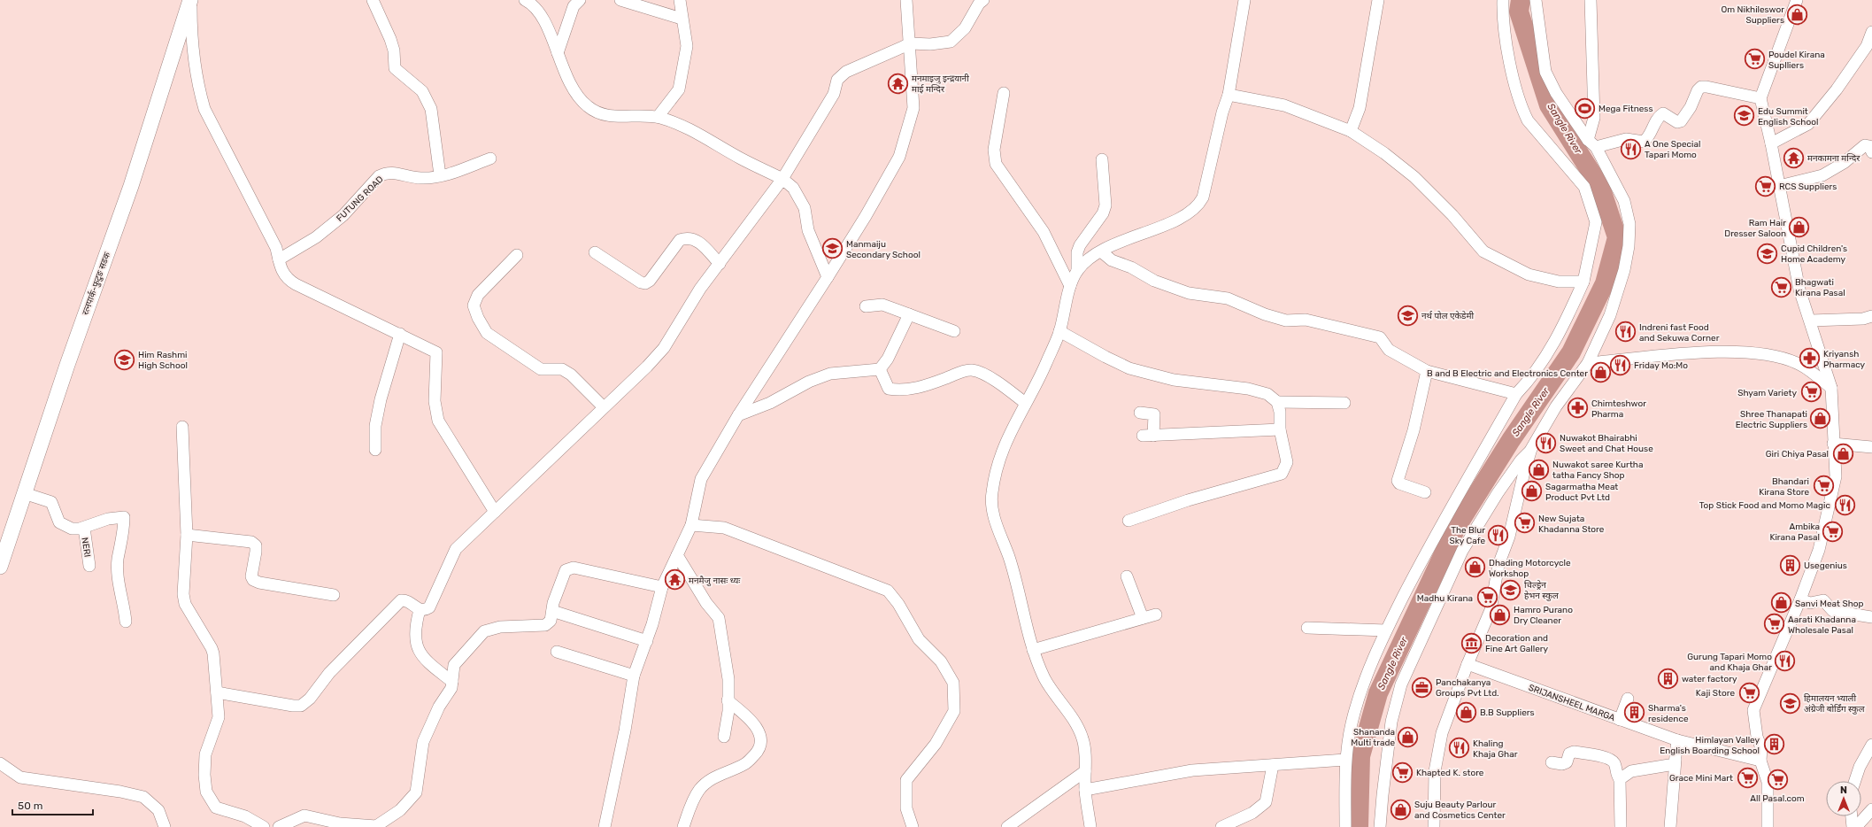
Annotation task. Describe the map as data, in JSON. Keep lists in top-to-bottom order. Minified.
{"streets":{"street":["FUTUNG ROAD","रत्नपार्क-फुटुङ सडक","NERI","SRIJANSHEEL MARGA"]},"water":["Sangle River"],"places":{"shop":["Om Nikhileswor Suppliers","Ram Hair Dresser Saloon","B and B Electric and Electronics Center","Shree Thanapati Electric Suppliers","Giri Chiya Pasal","Nuwakot saree Kurtha tatha Fancy Shop","Sagarmatha Meat Product Pvt Ltd","Dhading Motorcycle Workshop","Sanvi Meat Shop","Hamro Purano Dry Cleaner","B.B Suppliers","Shananda Multi trade","Suju Beauty Parlour and Cosmetics Center"],"supermarket":["Poudel Kirana Suplliers","RCS Suppliers","Bhagwati Kirana Pasal","Shyam Variety","Bhandari Kirana Store","New Sujata Khadanna Store","Ambika Kirana Pasal","Madhu Kirana","Aarati Khadanna Wholesale Pasal","Kaji Store","Khapted K. store","Grace Mini Mart","All Pasal.com"],"temple":["मनमाइजु इन्द्रयानी माई मन्दिर","मनकामना मन्दिर","मनमैजु नासः ध्यः"],"sports":["Mega Fitness"],"school or university":["Edu Summit English School","Manmaiju Secondary School","Cupid Children's Home Academy","नर्थ पोल एकेडेमी","Him Rashmi High School","चिल्ड्रेन हेभन स्कुल","हिमालयन भ्याली अंग्रेजी बोर्डिंग स्कुल"],"restaurant":["A One Special Tapari Momo","Indreni fast Food and Sekuwa Corner","Friday Mo:Mo","Nuwakot Bhairabhi Sweet and Chat House","Top Stick Food and Momo Magic","The Blur Sky Cafe","Gurung Tapari Momo and Khaja Ghar","Khaling Khaja Ghar"],"pharmacy":["Kriyansh Pharmacy","Chimteshwor Pharma"],"building":["Usegenius","water factory","Sharma's residence","Himlayan Valley English Boarding School"],"museum":["Decoration and Fine Art Gallery"],"office":["Panchakanya Groups Pvt Ltd."]},"scale_bar":"50 m","north":"top"}
